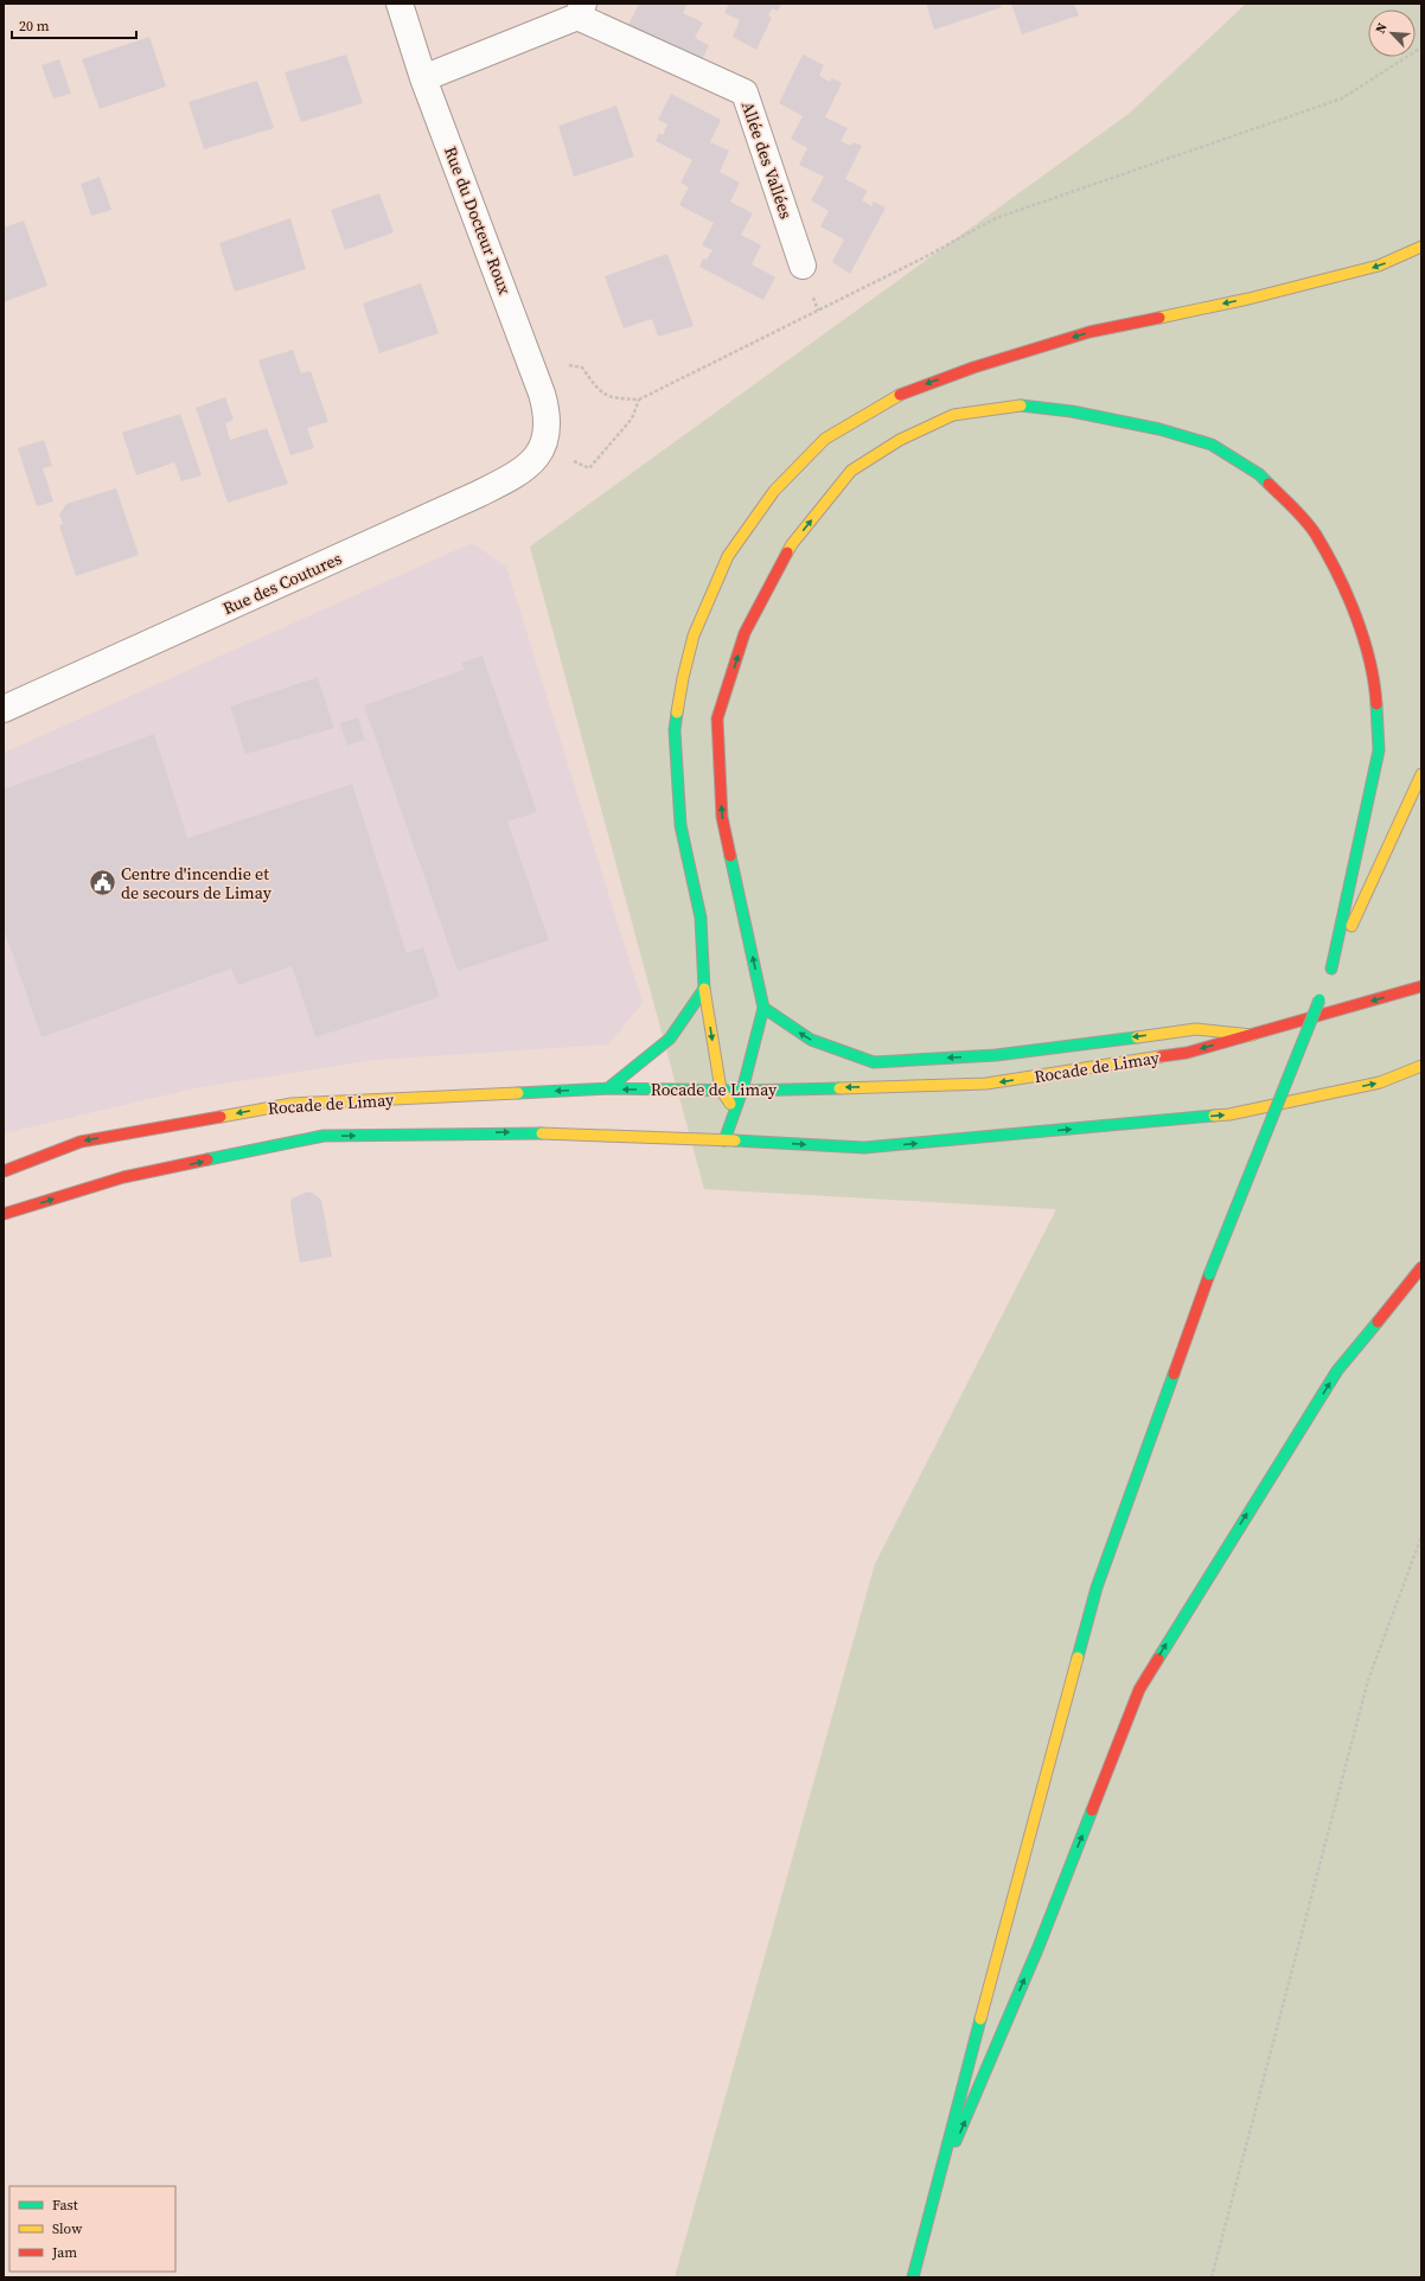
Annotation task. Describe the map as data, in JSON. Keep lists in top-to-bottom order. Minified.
{"streets":{"main road":["Rocade de Limay"],"street":["Allée des Vallées","Rue du Docteur Roux","Rue des Coutures"]},"crossings":[["Allée des Vallées","Rue du Docteur Roux"],["Rue du Docteur Roux","Rue des Coutures"]],"places":{"public building":["Centre d'incendie et de secours de Limay"]},"legend":["Fast","Slow","Jam"],"scale_bar":"20 m","north":"top left"}
